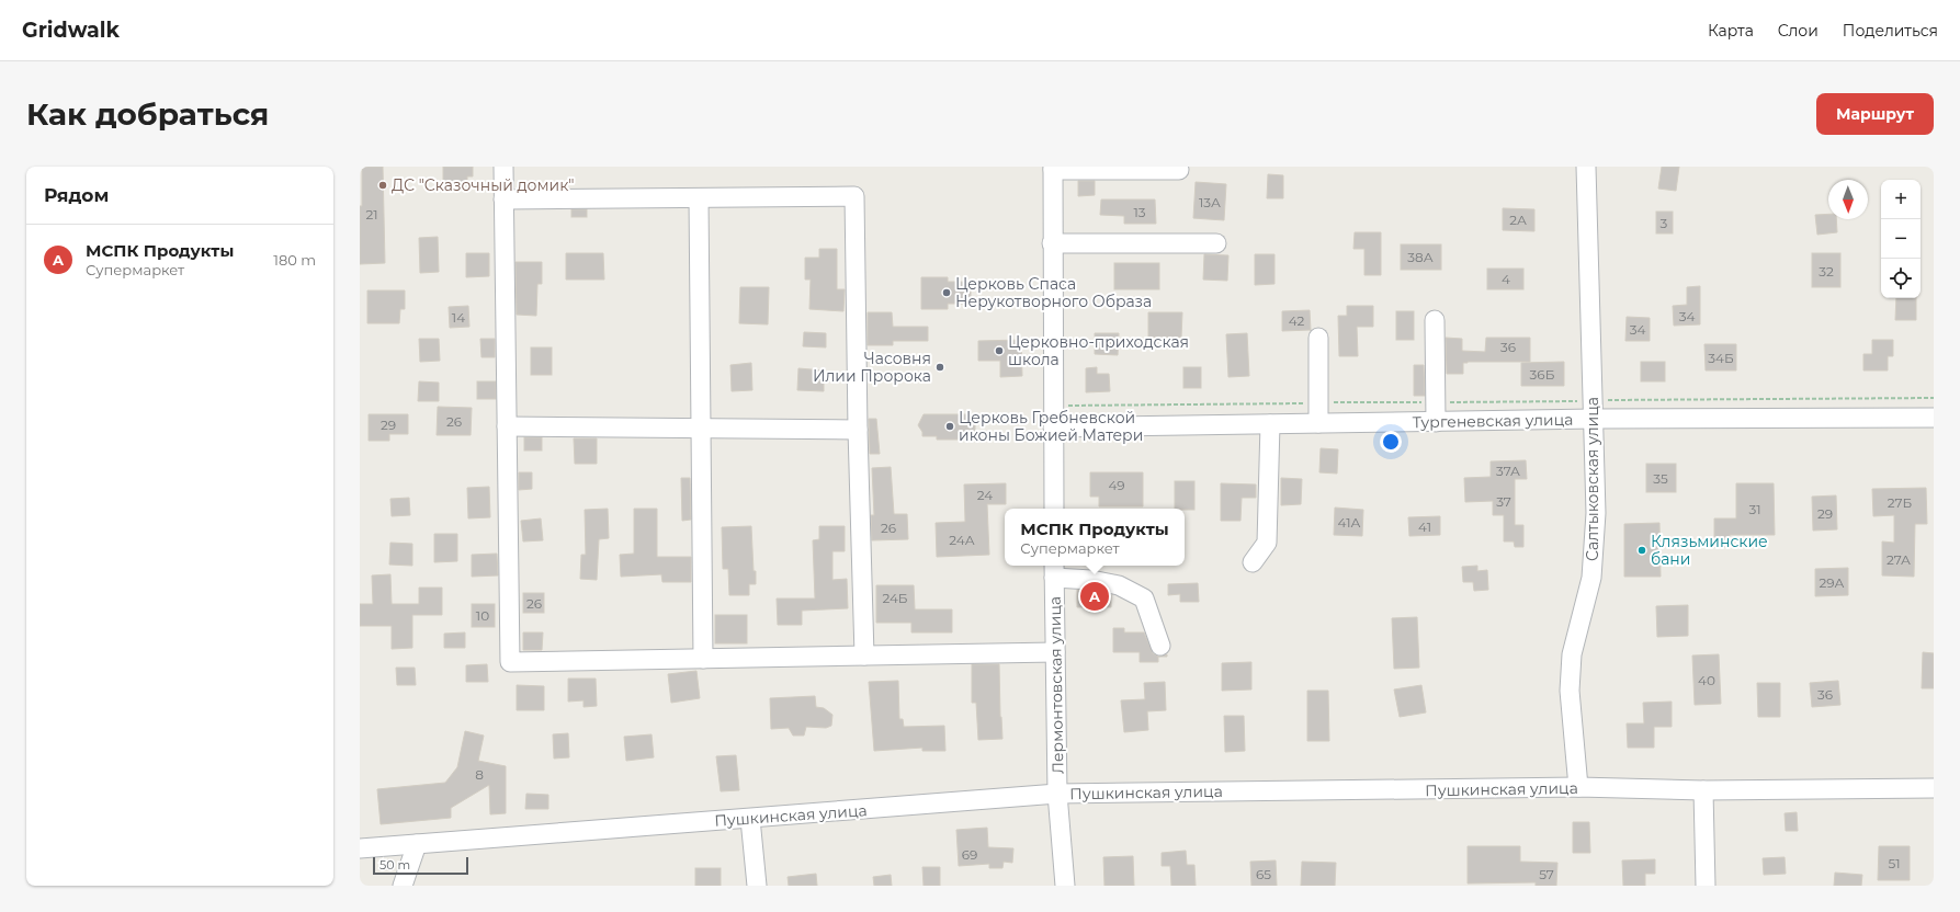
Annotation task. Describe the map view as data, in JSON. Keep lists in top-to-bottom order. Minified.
{"streets":{"street":["Тургеневская улица","Салтыковская улица","Лермонтовская улица","Пушкинская улица"]},"crossings":[["Тургеневская улица","Салтыковская улица"],["Салтыковская улица","Пушкинская улица"],["Лермонтовская улица","Пушкинская улица"]],"places":["ДС \"Сказочный домик\"","Церковь Спаса Нерукотворного Образа","Церковно-приходская школа","Часовня Илии Пророка","Церковь Гребневской иконы Божией Матери","Клязьминские бани"],"house_numbers":["13А","13","21","2А","3","38А","32","4","34","14","42","34","36","34Б","36Б","26","29","37А","35","49","24","37","27Б","31","29","41А","41","26","24А","27А","29А","24Б","26","10","40","36","8","69","51","65","57"],"scale_bar":"50 m","north":"bottom","page":{"header":"Gridwalk","nav":["Карта","Слои","Поделиться"],"buttons":"Маршрут","title":"Как добраться","heading":"Рядом","map_buttons":["+","−"],"list":[{"mark":"A","name":"МСПК Продукты","note":"Супермаркет","value":"180 m"}],"popup":["МСПК Продукты","Супермаркет"],"pins":"A","scale":"50 m"}}
